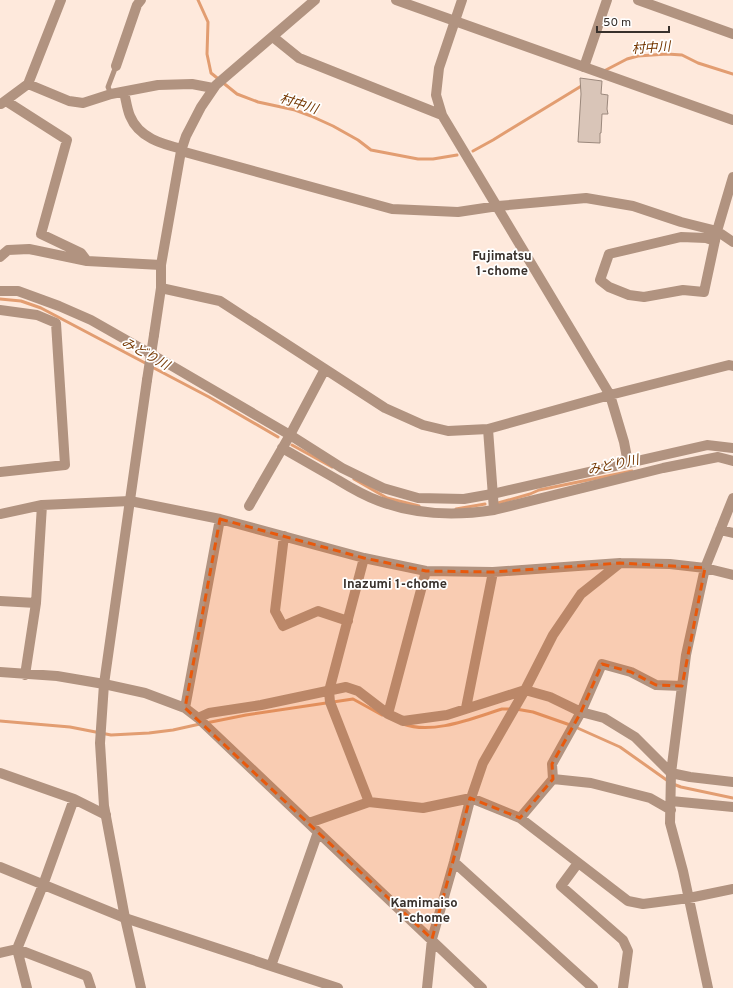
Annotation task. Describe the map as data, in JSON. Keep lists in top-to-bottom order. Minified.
{"districts":["Fujimatsu 1-chome","Inazumi 1-chome","Kamimaiso 1-chome"],"water":["村中川","みどり川"],"scale_bar":"50 m"}
